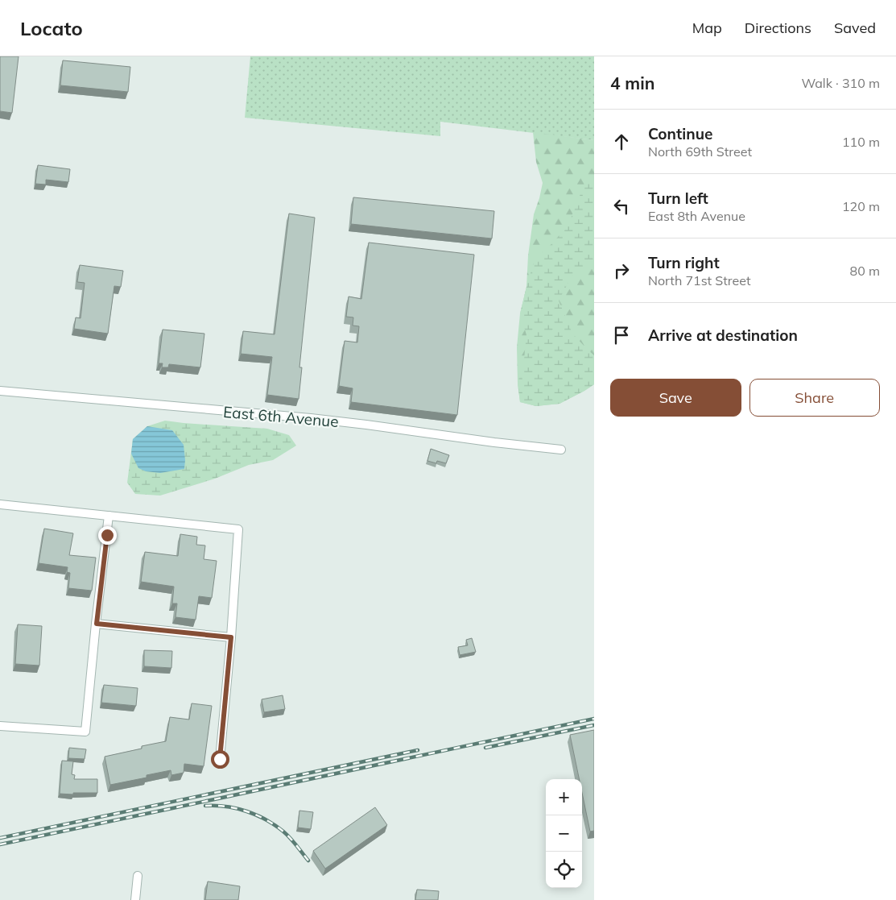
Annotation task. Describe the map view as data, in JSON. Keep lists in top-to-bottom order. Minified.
{"streets":{"street":["East 6th Avenue"]},"page":{"header":"Locato","nav":["Map","Directions","Saved"],"heading":["4 min","Walk · 310 m"],"list":[["Continue","North 69th Street","110 m"],["Turn left","East 8th Avenue","120 m"],["Turn right","North 71st Street","80 m"],"Arrive at destination"],"buttons":["Save","Share"],"map_buttons":["+","−"]}}
